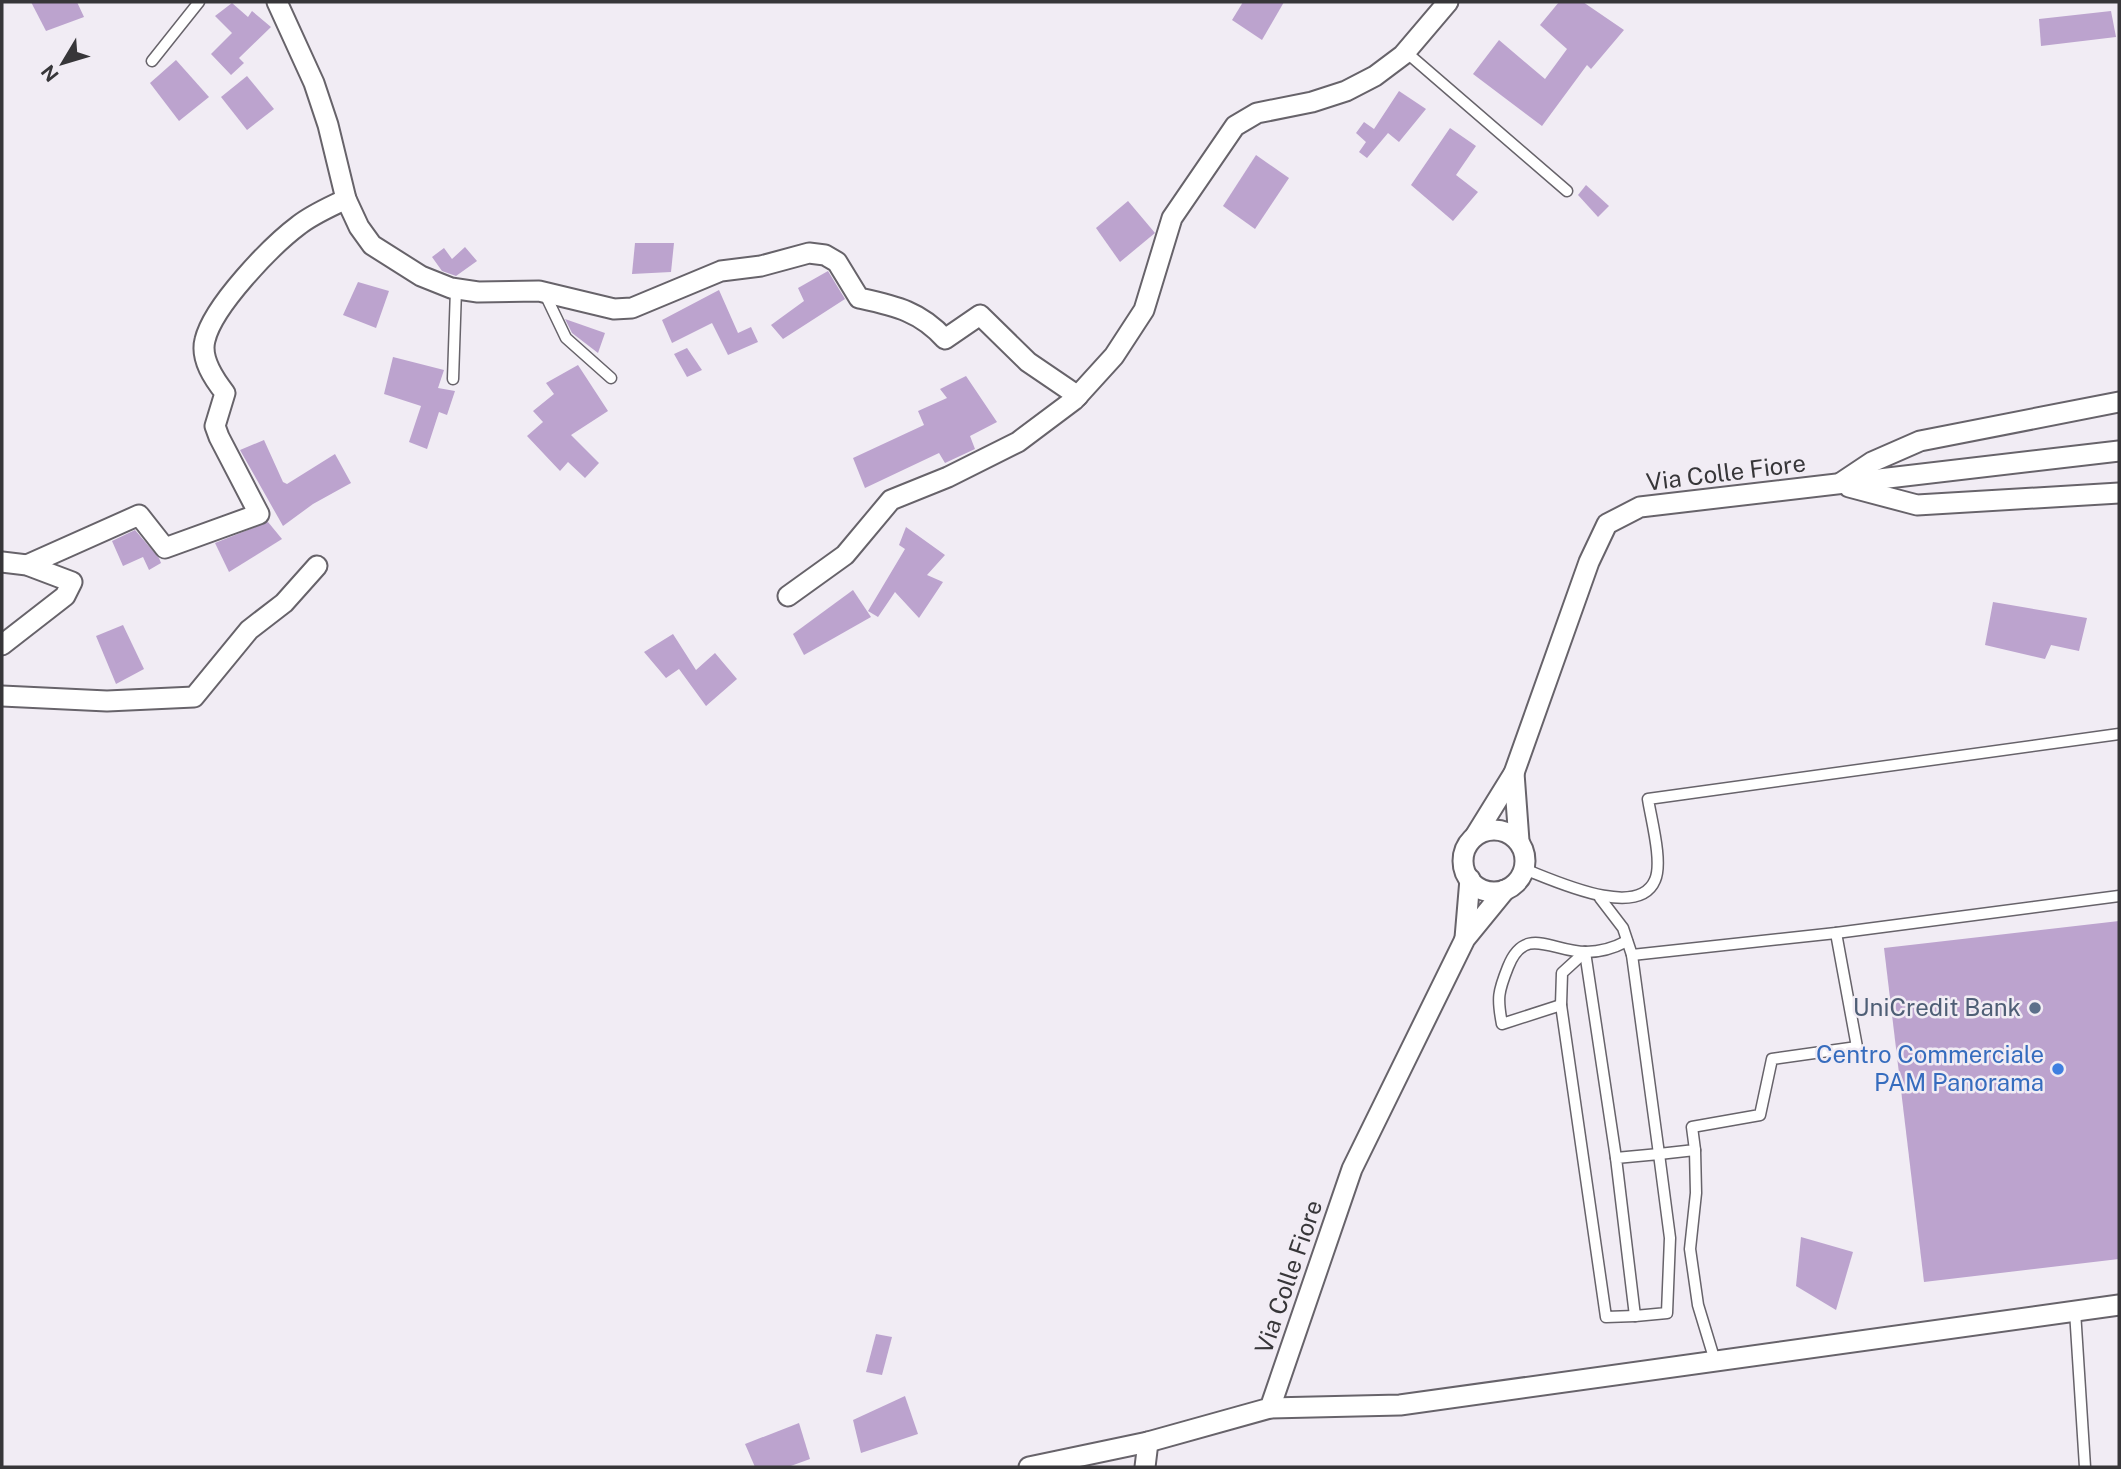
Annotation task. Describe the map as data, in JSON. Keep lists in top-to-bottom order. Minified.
{"streets":{"street":["Via Colle Fiore"]},"places":["UniCredit Bank","Centro Commerciale PAM Panorama"],"north":"bottom left"}
